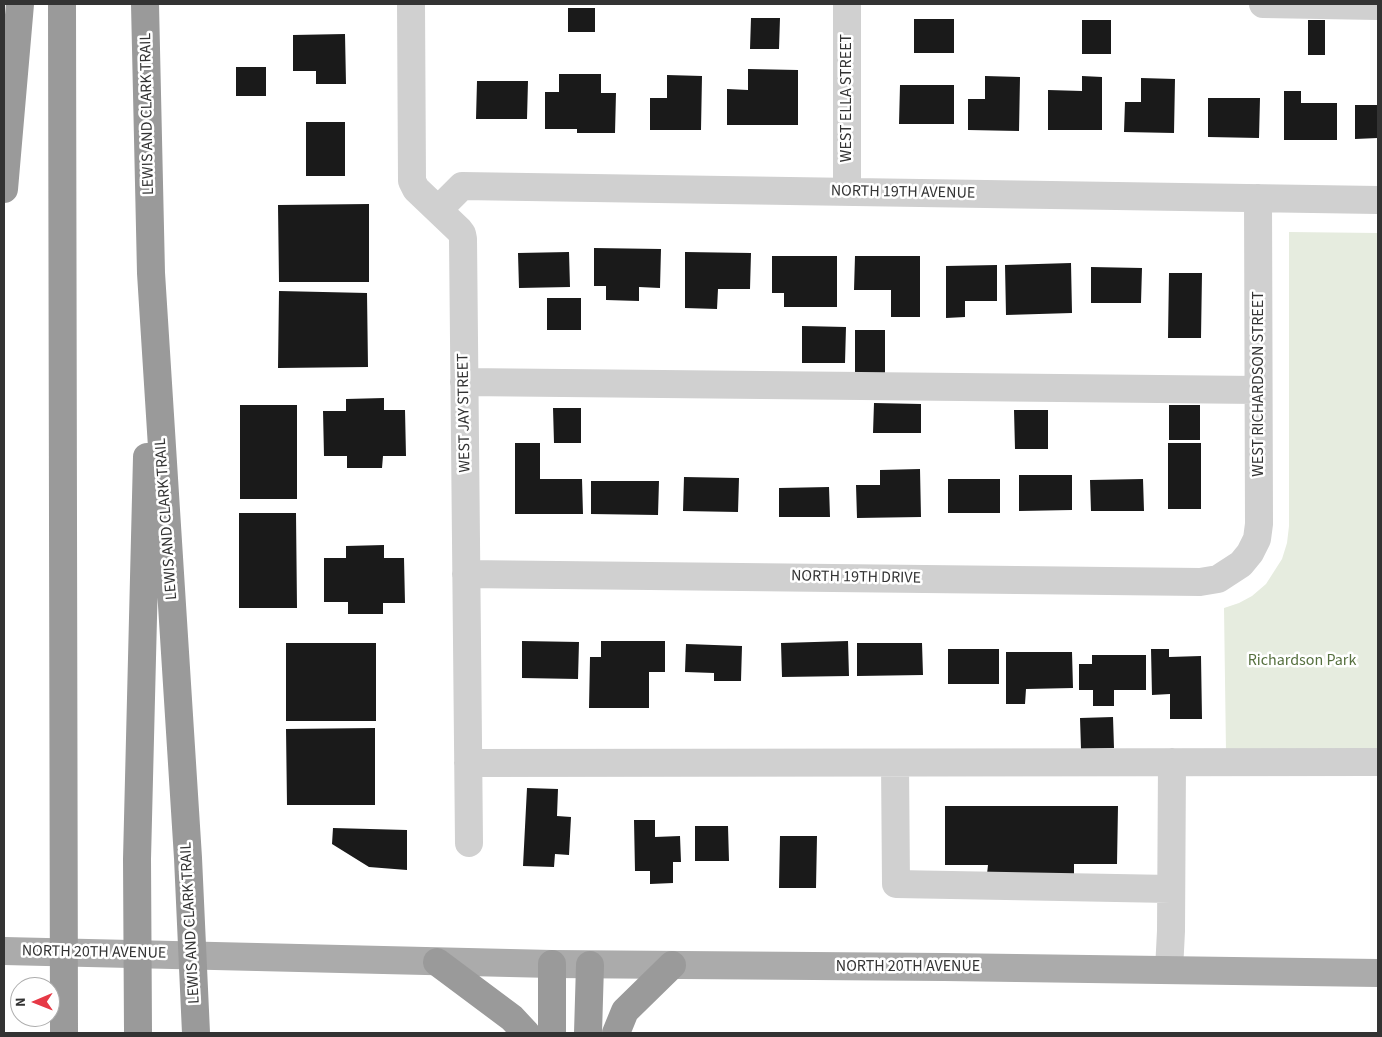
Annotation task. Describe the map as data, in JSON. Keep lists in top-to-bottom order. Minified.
{"streets":{"highway":["LEWIS AND CLARK TRAIL"],"main road":["NORTH 20TH AVENUE"],"street":["WEST ELLA STREET","NORTH 19TH AVENUE","WEST RICHARDSON STREET","WEST JAY STREET","NORTH 19TH DRIVE"]},"crossings":[["WEST ELLA STREET","NORTH 19TH AVENUE"],["NORTH 19TH AVENUE","WEST RICHARDSON STREET"],["NORTH 19TH AVENUE","WEST JAY STREET"],["WEST RICHARDSON STREET","NORTH 19TH DRIVE"],["WEST JAY STREET","NORTH 19TH DRIVE"]],"parks":["Richardson Park"],"north":"left"}
